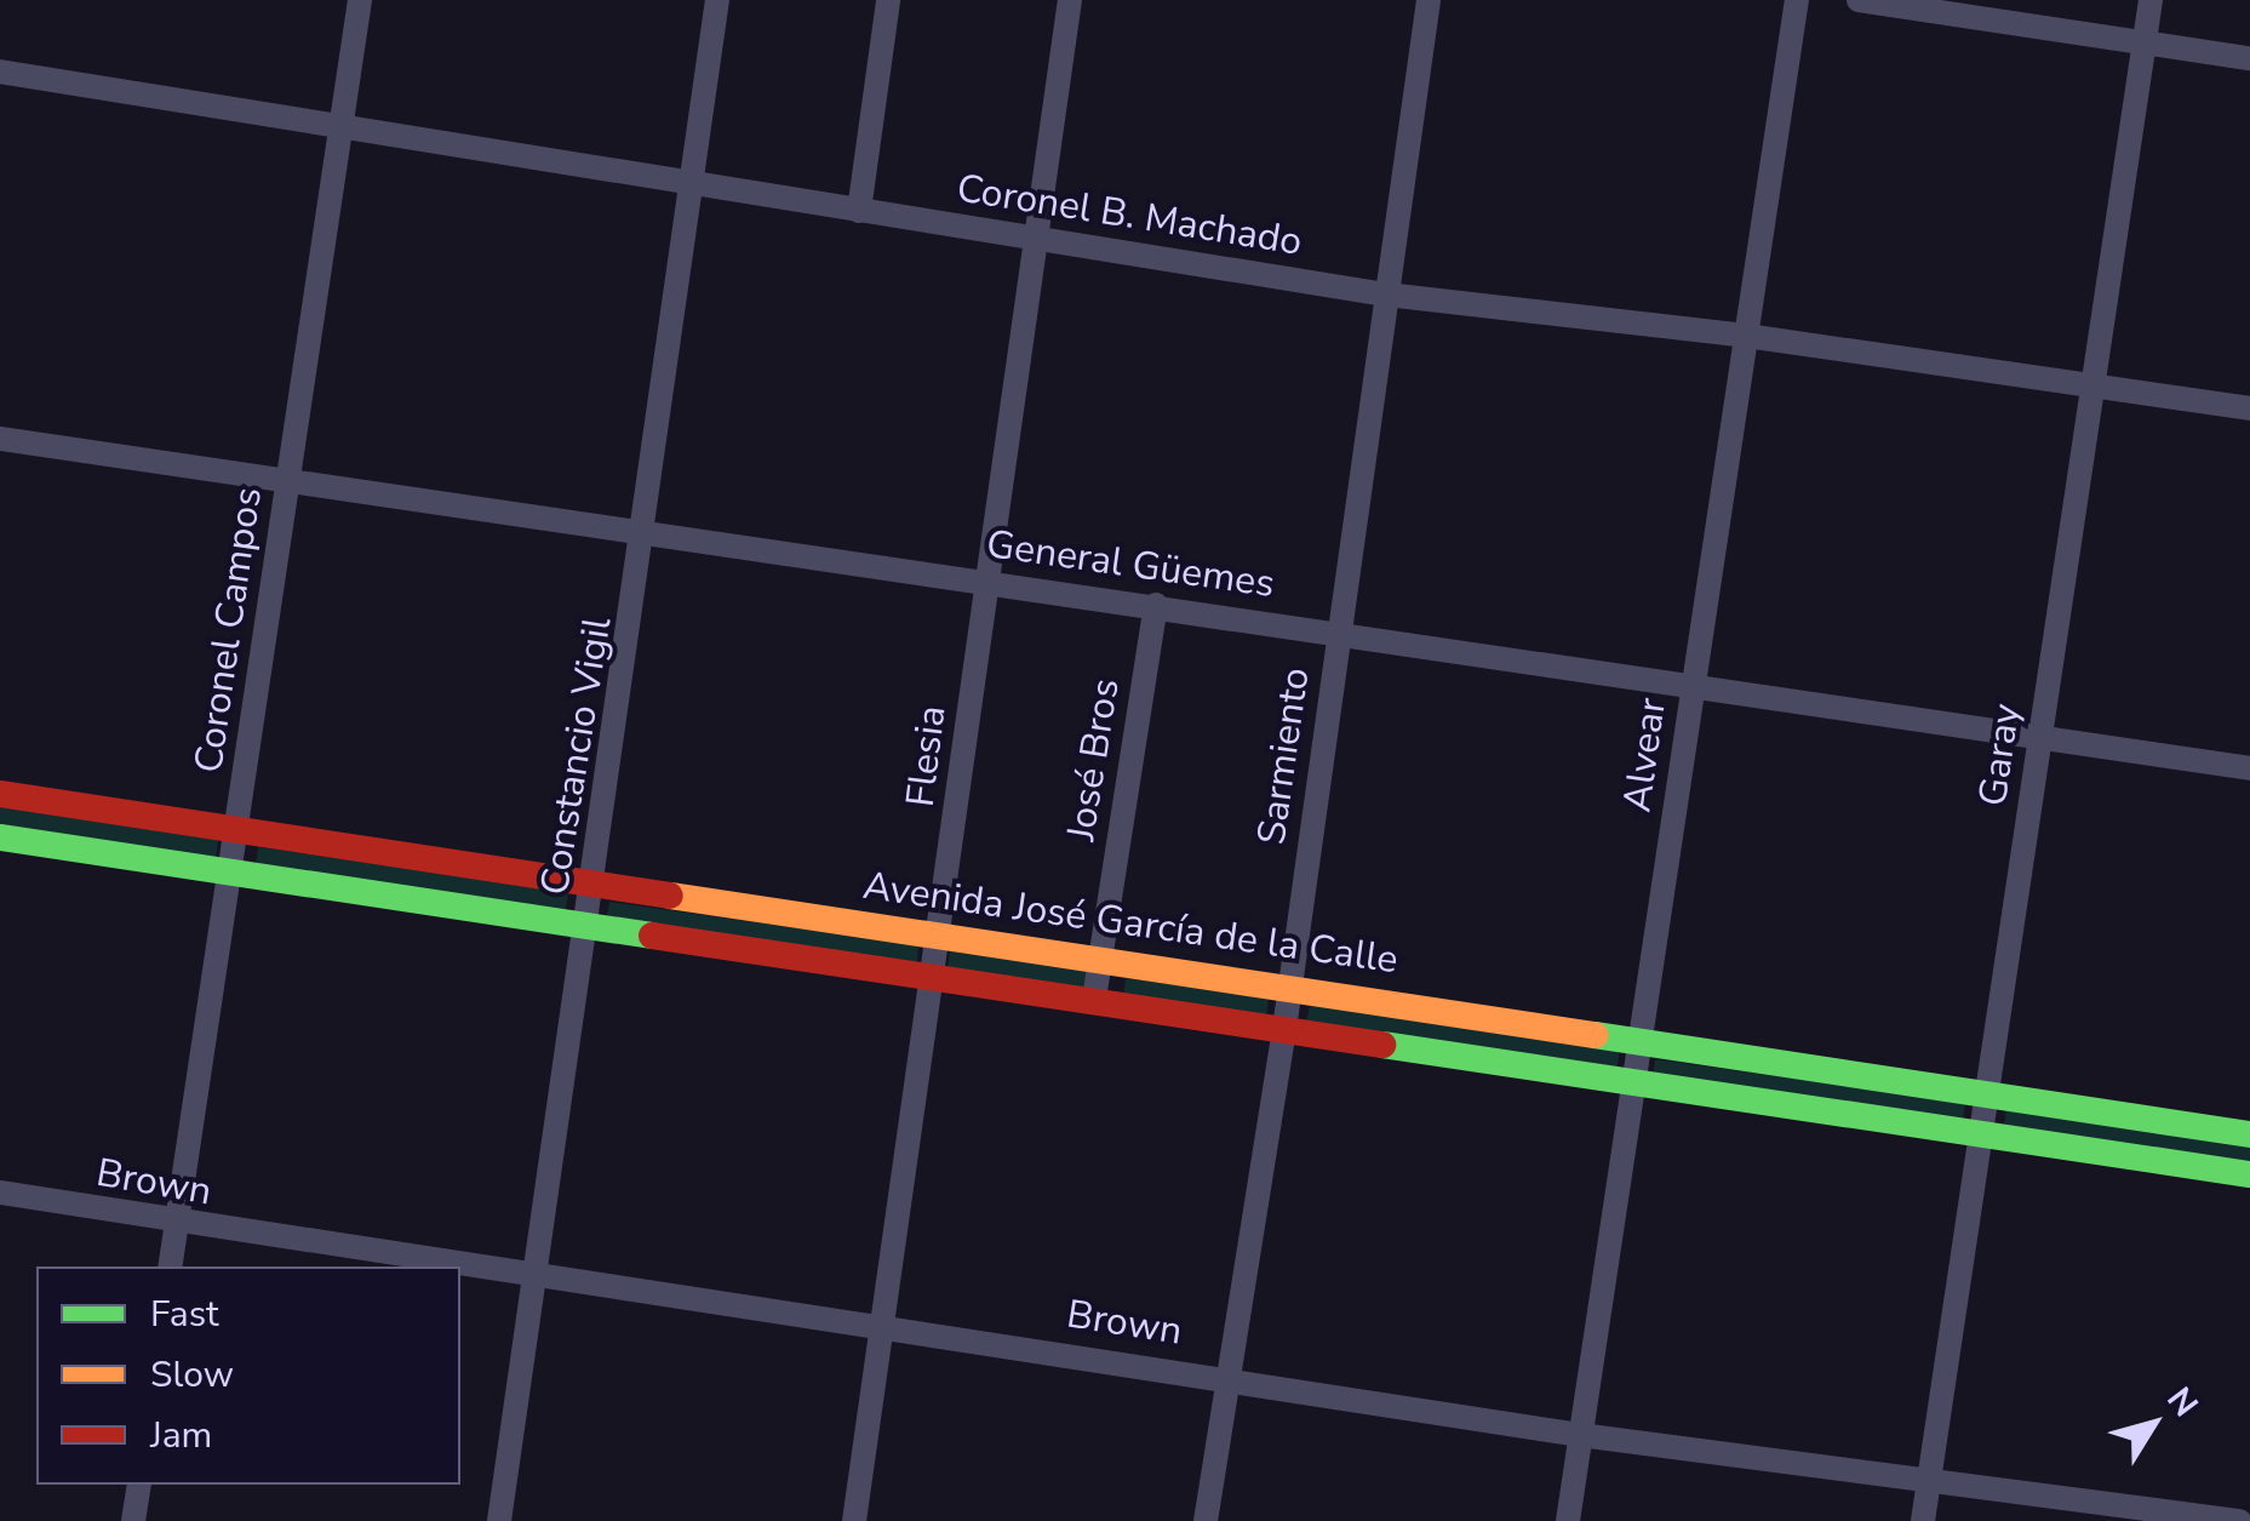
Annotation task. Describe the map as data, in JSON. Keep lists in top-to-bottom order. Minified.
{"streets":{"main road":["Avenida José García de la Calle"],"street":["Coronel B. Machado","General Güemes","Coronel Campos","Alvear","Garay","Constancio Vigil","Flesia","Sarmiento","José Bros","Brown"]},"crossings":[["Coronel B. Machado","Coronel Campos"],["Coronel B. Machado","Alvear"],["Coronel B. Machado","Garay"],["Coronel B. Machado","Constancio Vigil"],["Coronel B. Machado","Flesia"],["Coronel B. Machado","Sarmiento"],["General Güemes","Coronel Campos"],["General Güemes","Alvear"],["General Güemes","Garay"],["General Güemes","Constancio Vigil"],["General Güemes","Flesia"],["General Güemes","Sarmiento"],["General Güemes","José Bros"],["Coronel Campos","Avenida José García de la Calle"],["Coronel Campos","Brown"],["Alvear","Avenida José García de la Calle"],["Alvear","Brown"],["Garay","Avenida José García de la Calle"],["Garay","Brown"],["Constancio Vigil","Avenida José García de la Calle"],["Constancio Vigil","Brown"],["Flesia","Avenida José García de la Calle"],["Flesia","Brown"],["Sarmiento","Avenida José García de la Calle"],["Sarmiento","Brown"],["José Bros","Avenida José García de la Calle"]],"legend":["Fast","Slow","Jam"],"north":"top right"}
